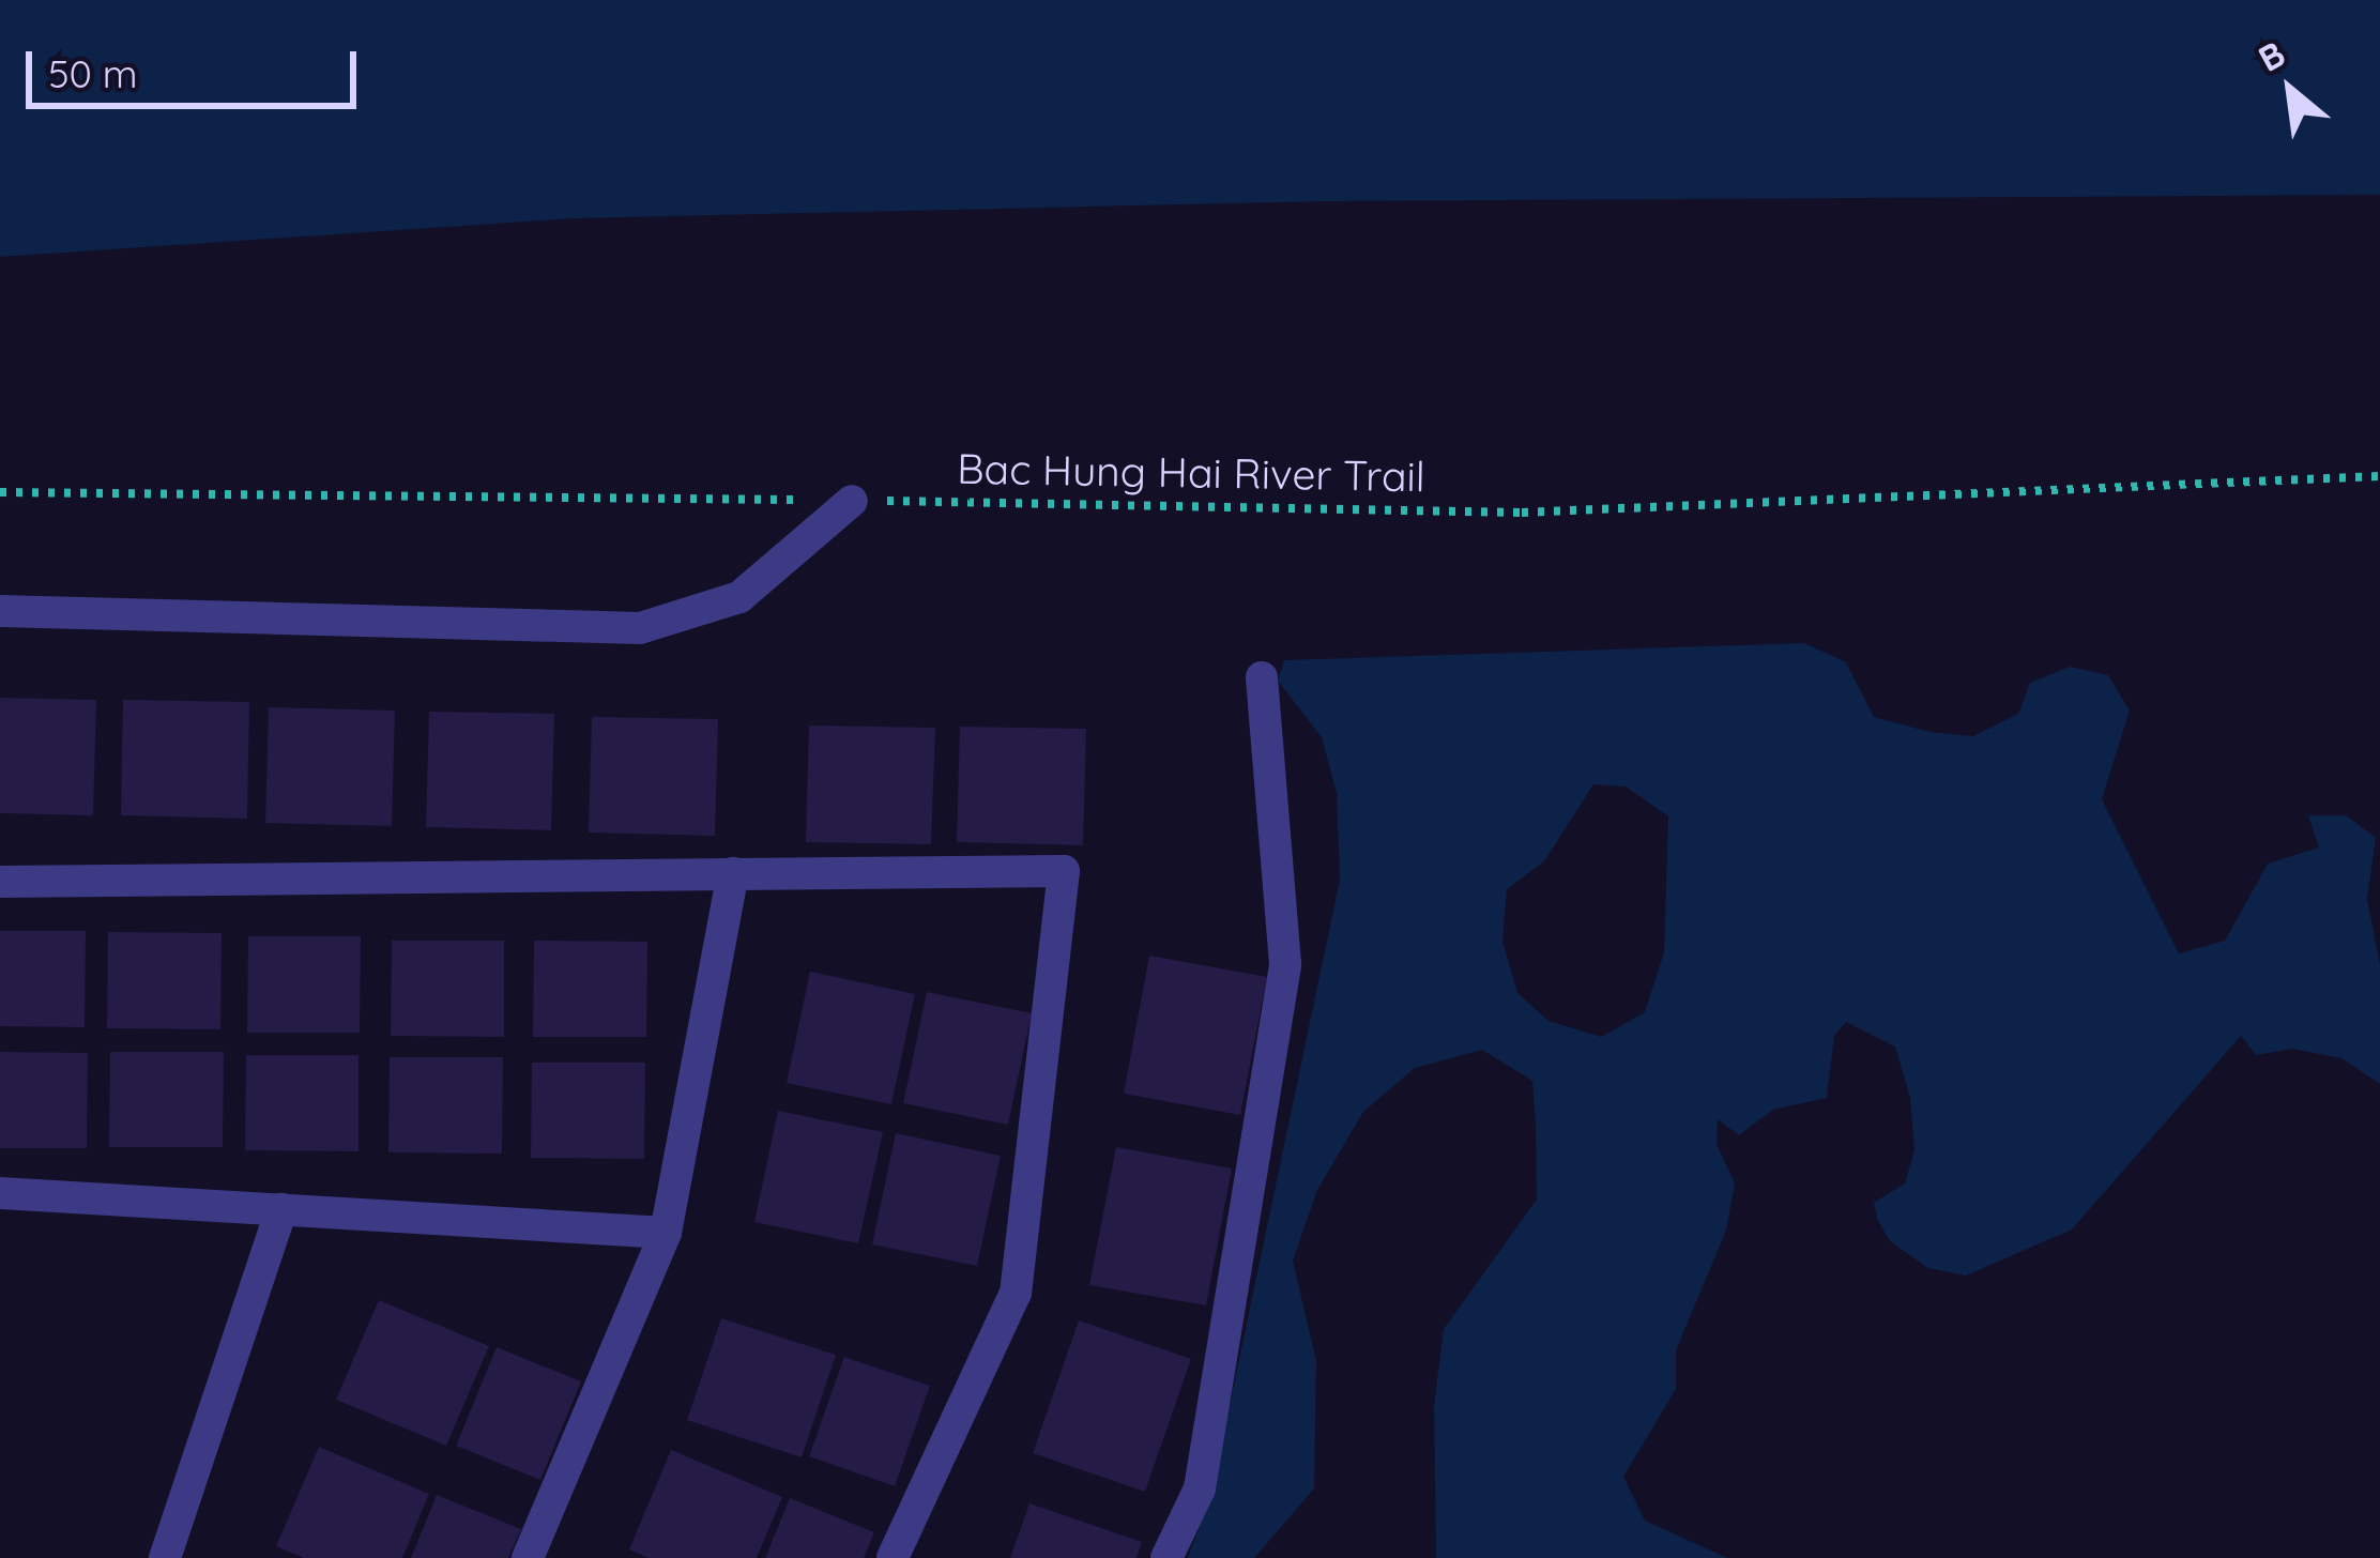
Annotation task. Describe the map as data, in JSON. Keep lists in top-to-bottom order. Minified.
{"streets":{"path":["Bac Hung Hai River Trail"]},"scale_bar":"50 m","north":"top left"}
